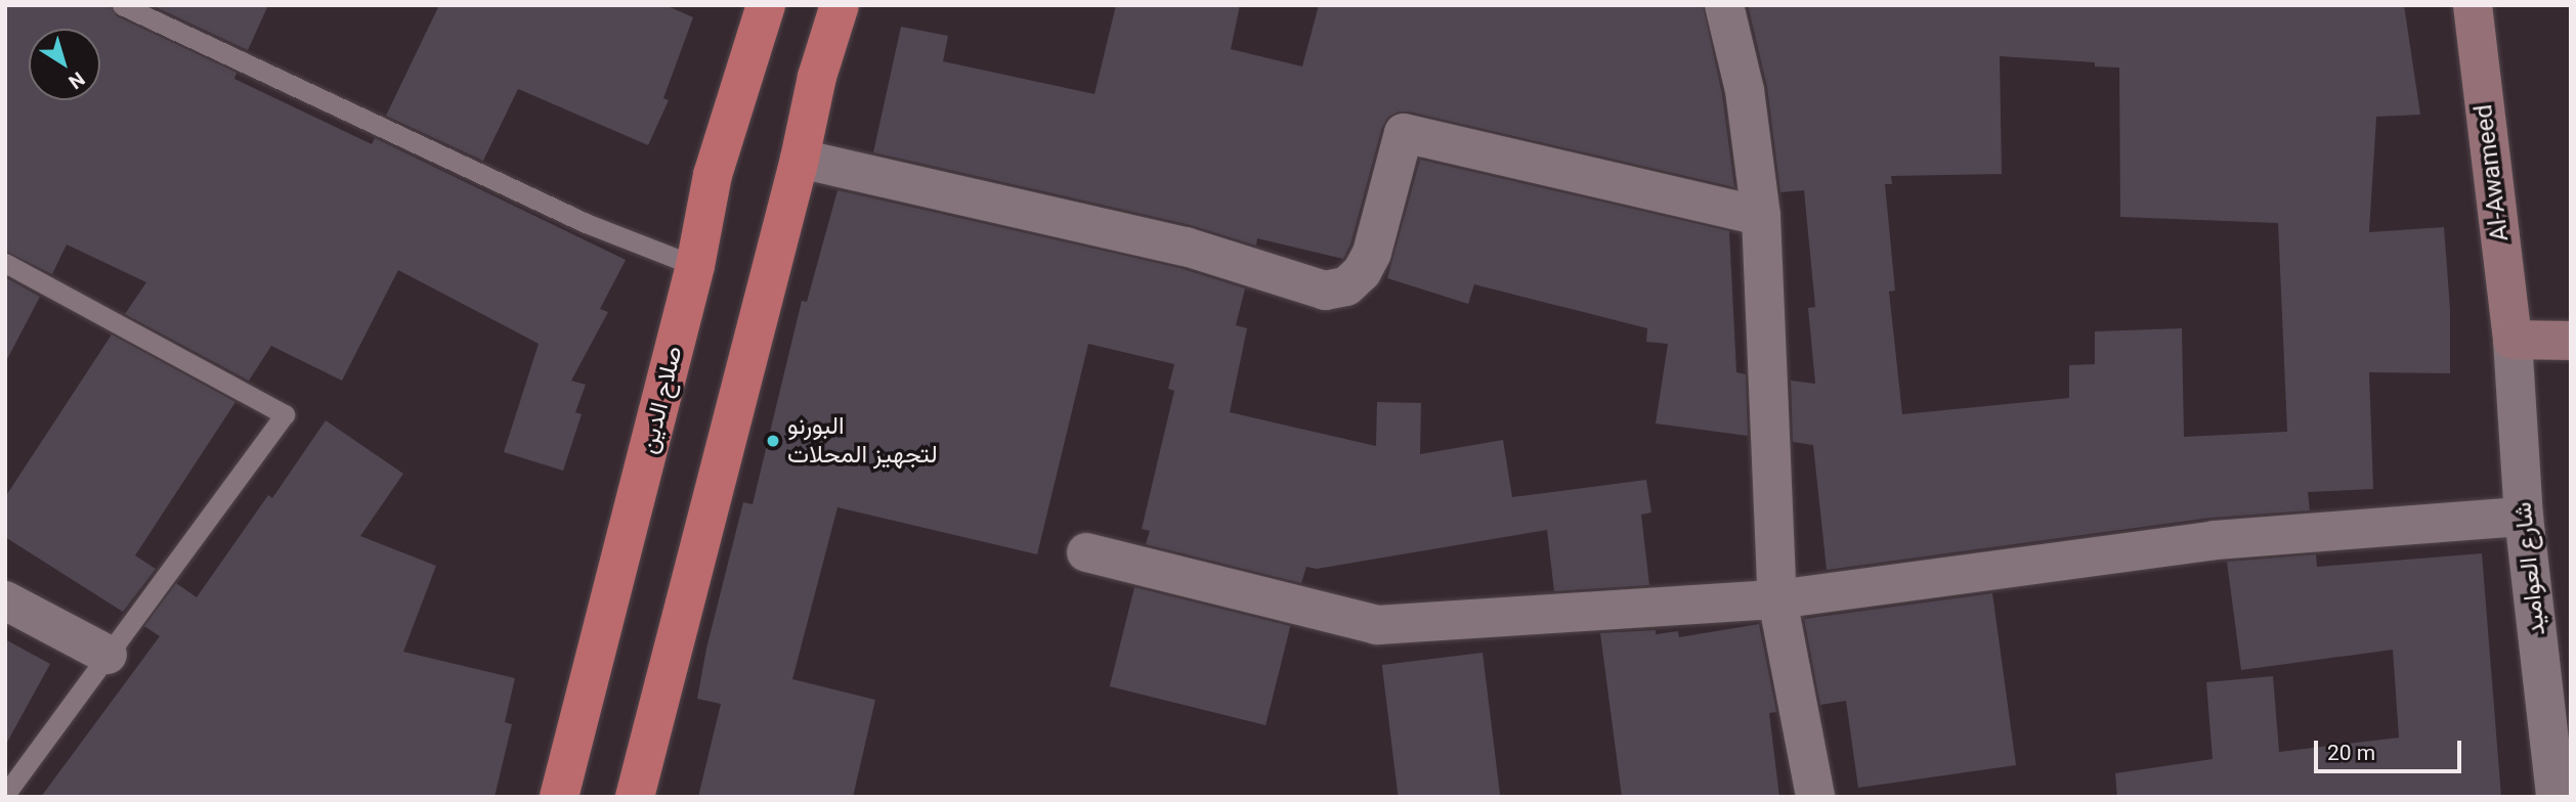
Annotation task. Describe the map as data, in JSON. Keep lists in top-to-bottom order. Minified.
{"streets":{"highway":["صلاح الدين"],"main road":["Al-Awameed"],"street":["شارع العواميد"]},"crossings":[["Al-Awameed","شارع العواميد"]],"places":["البورنو لتجهيز المحلات"],"scale_bar":"20 m","north":"bottom right"}
